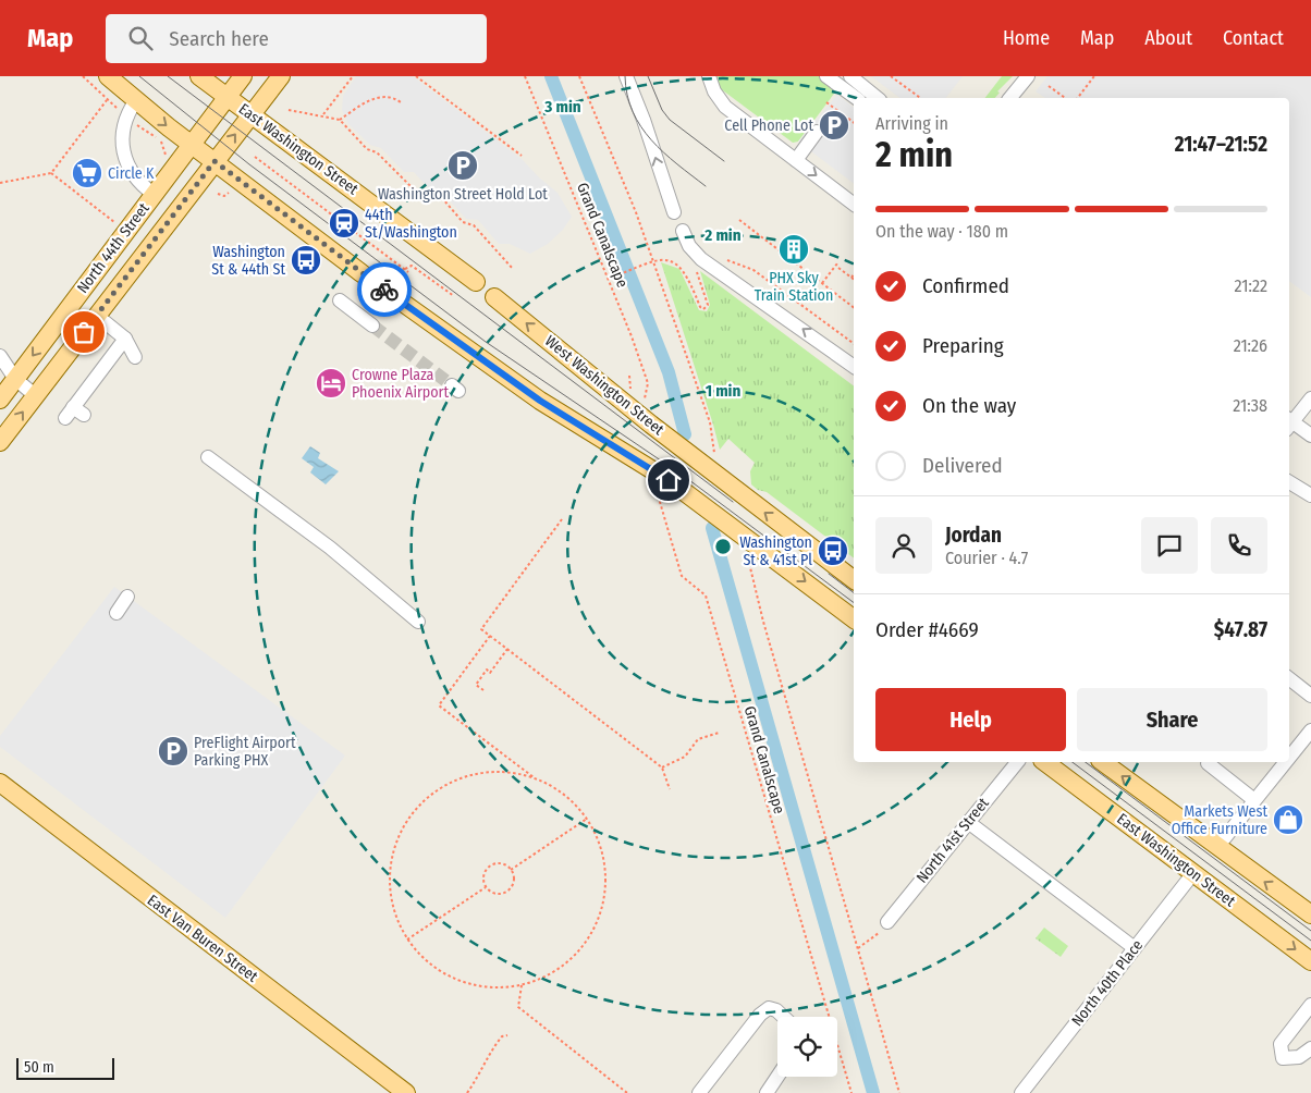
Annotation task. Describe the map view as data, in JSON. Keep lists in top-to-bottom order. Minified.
{"streets":{"main road":["East Washington Street","North 44th Street","West Washington Street","East Van Buren Street"],"street":["North 41st Street","North 40th Place"],"path":["Grand Canalscape"]},"crossings":[["East Washington Street","North 44th Street"],["East Washington Street","North 40th Place"]],"places":{"parking":["Cell Phone Lot","Washington Street Hold Lot","PreFlight Airport Parking PHX"],"supermarket":["Circle K"],"station":["44th St/Washington"],"building":["PHX Sky Train Station"],"bus stop":["Washington St & 44th St","Washington St & 41st Pl"],"hotel":["Crowne Plaza Phoenix Airport"],"shop":["Markets West Office Furniture"]},"scale_bar":"50 m","page":{"header":"Map","search":"Search here","nav":["Home","Map","About","Contact"],"heading":["2 min","Arriving in","21:47–21:52"],"panel":["Jordan","Courier · 4.7","Order #4669","$47.87"],"bar":"On the way · 180 m","list":[["Confirmed","21:22"],["Preparing","21:26"],["On the way","21:38"],"Delivered"],"buttons":["Help","Share"],"scale":"50 m"},"rings":["3 min","2 min","1 min"]}
